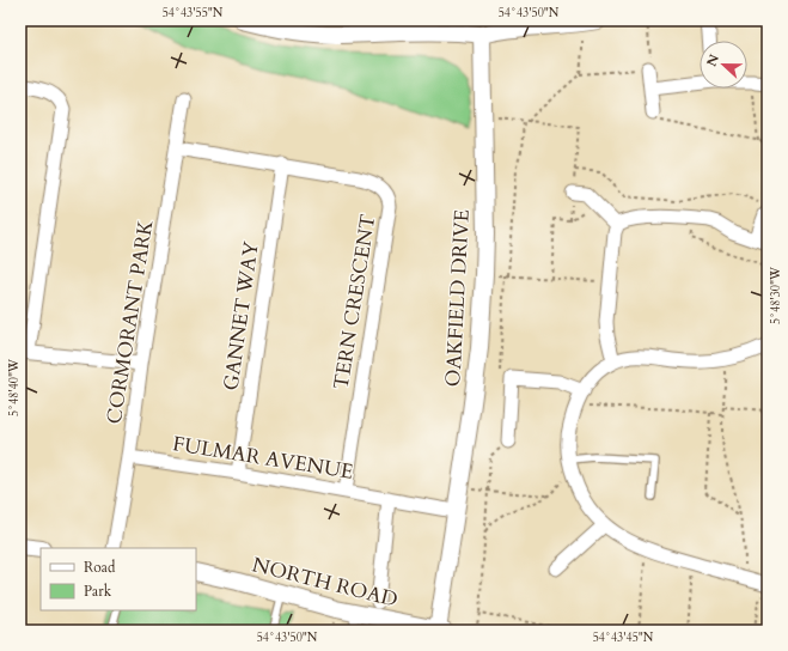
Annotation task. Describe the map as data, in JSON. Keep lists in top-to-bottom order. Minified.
{"streets":{"street":["OAKFIELD DRIVE","TERN CRESCENT","GANNET WAY","CORMORANT PARK","FULMAR AVENUE","NORTH ROAD"]},"crossings":[["OAKFIELD DRIVE","FULMAR AVENUE"],["OAKFIELD DRIVE","NORTH ROAD"],["TERN CRESCENT","GANNET WAY"],["TERN CRESCENT","CORMORANT PARK"],["TERN CRESCENT","FULMAR AVENUE"],["GANNET WAY","FULMAR AVENUE"],["CORMORANT PARK","FULMAR AVENUE"]],"legend":["Road","Park"],"north":"left","coordinates":["54°43'55\"N","54°43'50\"N","5°48'30\"W","5°48'40\"W","54°43'45\"N"]}
